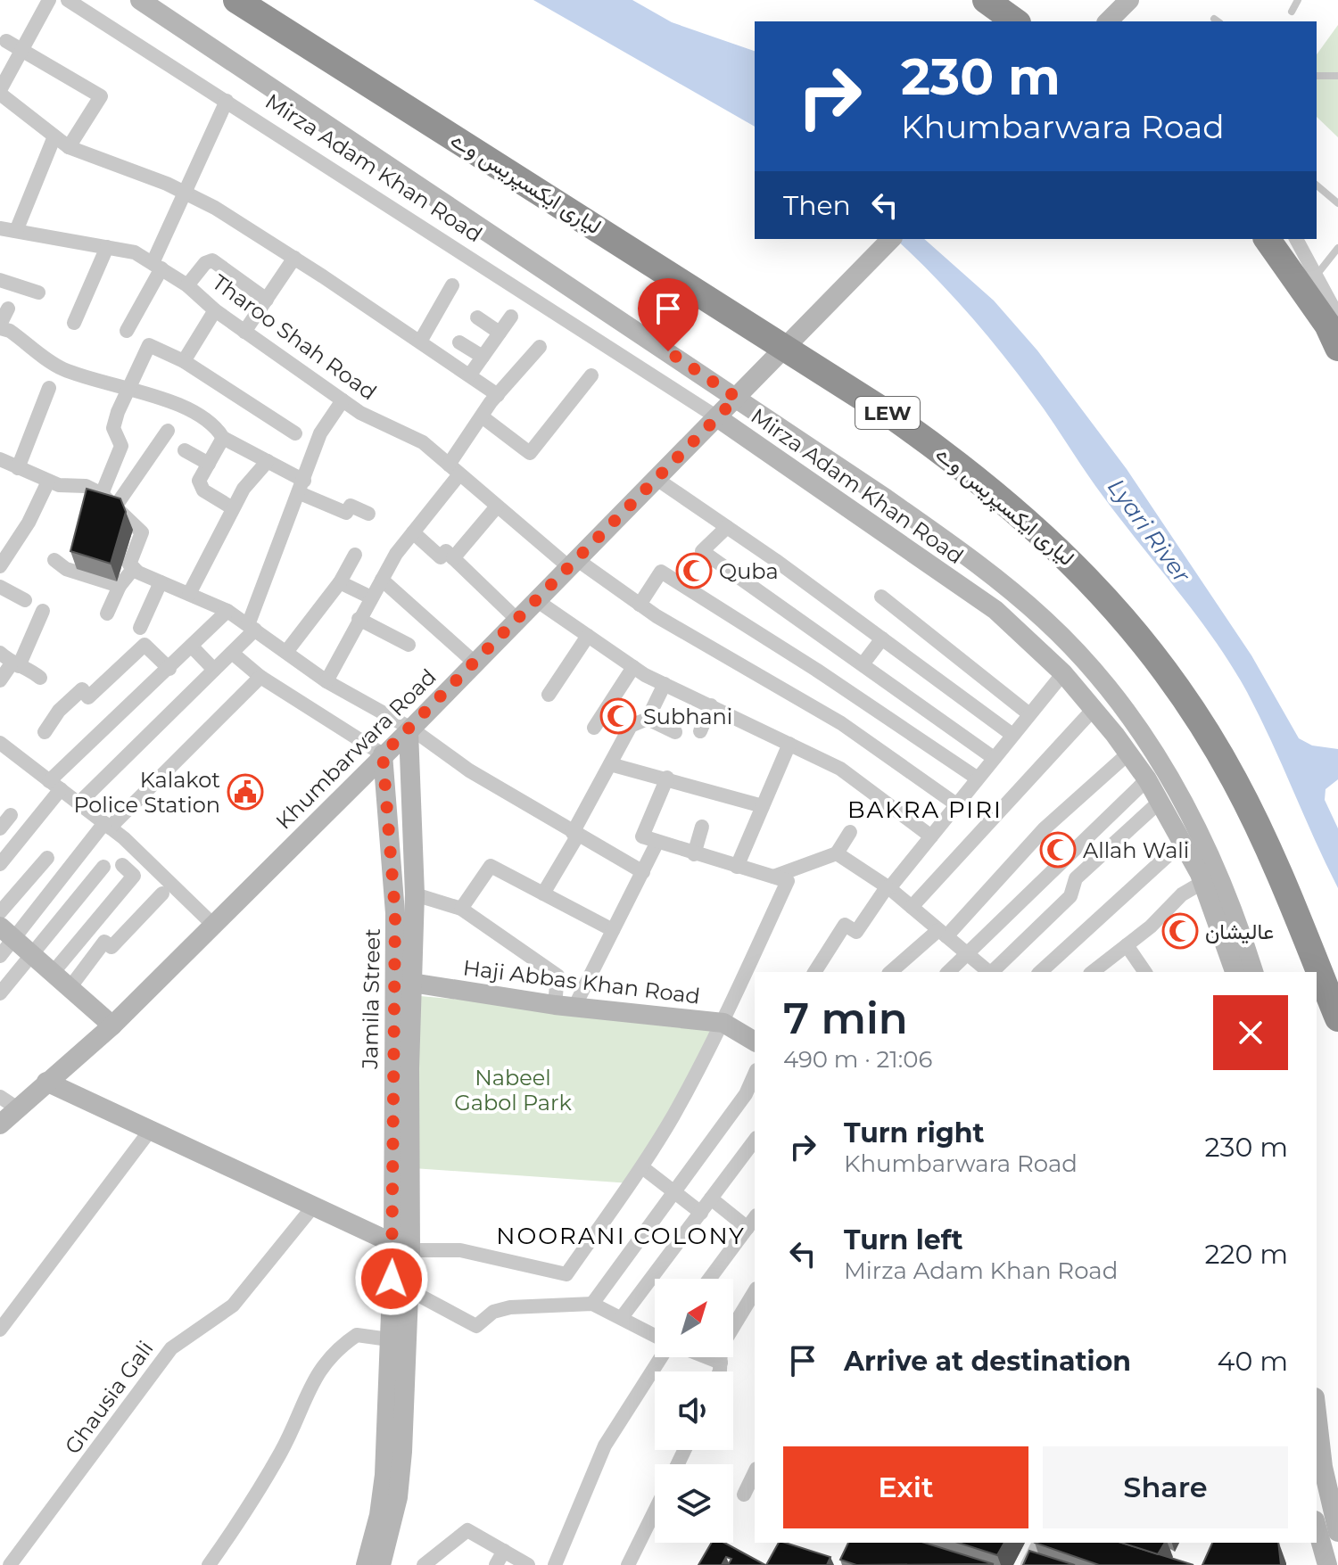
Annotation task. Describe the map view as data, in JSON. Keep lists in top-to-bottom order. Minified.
{"streets":{"highway":["لیاری ایکسپریس وے","LEW"],"main road":["Mirza Adam Khan Road","Khumbarwara Road","Haji Abbas Khan Road","Jamila Street"],"street":["Tharoo Shah Road","Ghausia Gali"]},"crossings":[["Mirza Adam Khan Road","Khumbarwara Road"],["Tharoo Shah Road","Khumbarwara Road"],["Khumbarwara Road","Jamila Street"],["Haji Abbas Khan Road","Jamila Street"]],"districts":["BAKRA PIRI","NOORANI COLONY"],"water":["Lyari River"],"parks":["Nabeel Gabol Park"],"places":{"mosque":["Quba","Subhani","Allah Wali","عالیشان"],"public building":["Kalakot Police Station"]},"north":"top right","page":{"turn":["230 m","Khumbarwara Road"],"then":"Then","heading":["7 min","490 m · 21:06"],"list":[{"name":"Turn right","note":"Khumbarwara Road","value":"230 m"},{"name":"Turn left","note":"Mirza Adam Khan Road","value":"220 m"},{"name":"Arrive at destination","value":"40 m"}],"buttons":["Exit","Share"]}}
